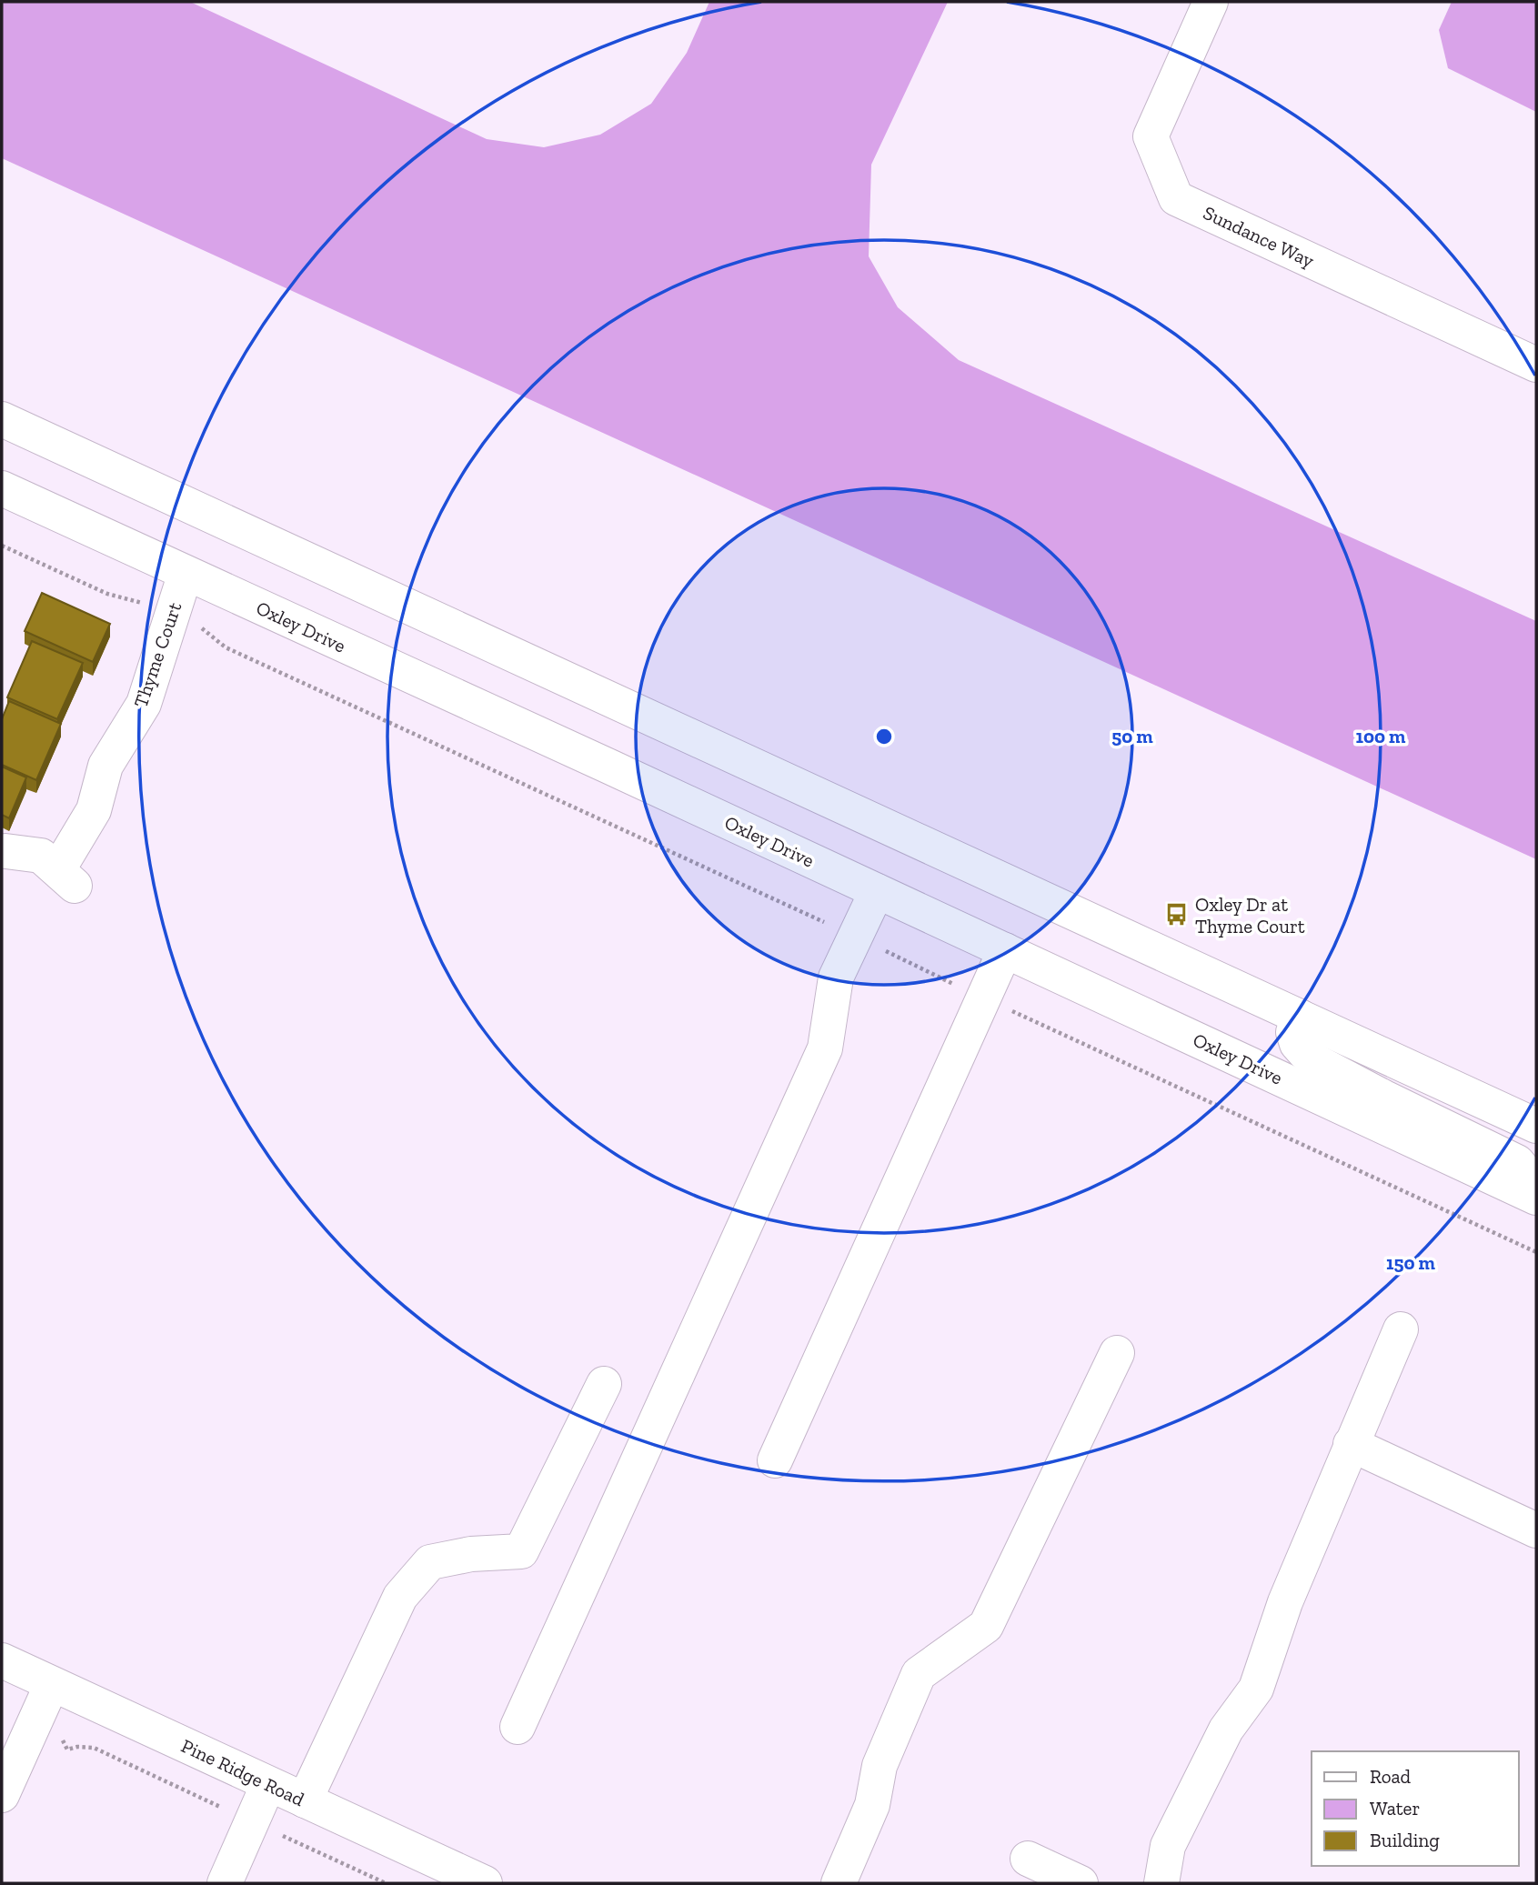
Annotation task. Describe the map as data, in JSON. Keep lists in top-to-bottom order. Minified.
{"streets":{"main road":["Sundance Way","Oxley Drive","Thyme Court","Pine Ridge Road"]},"crossings":[["Oxley Drive","Thyme Court"]],"places":{"bus stop":["Oxley Dr at Thyme Court"]},"legend":["Road","Water","Building"],"rings":["50 m","100 m","150 m"]}
